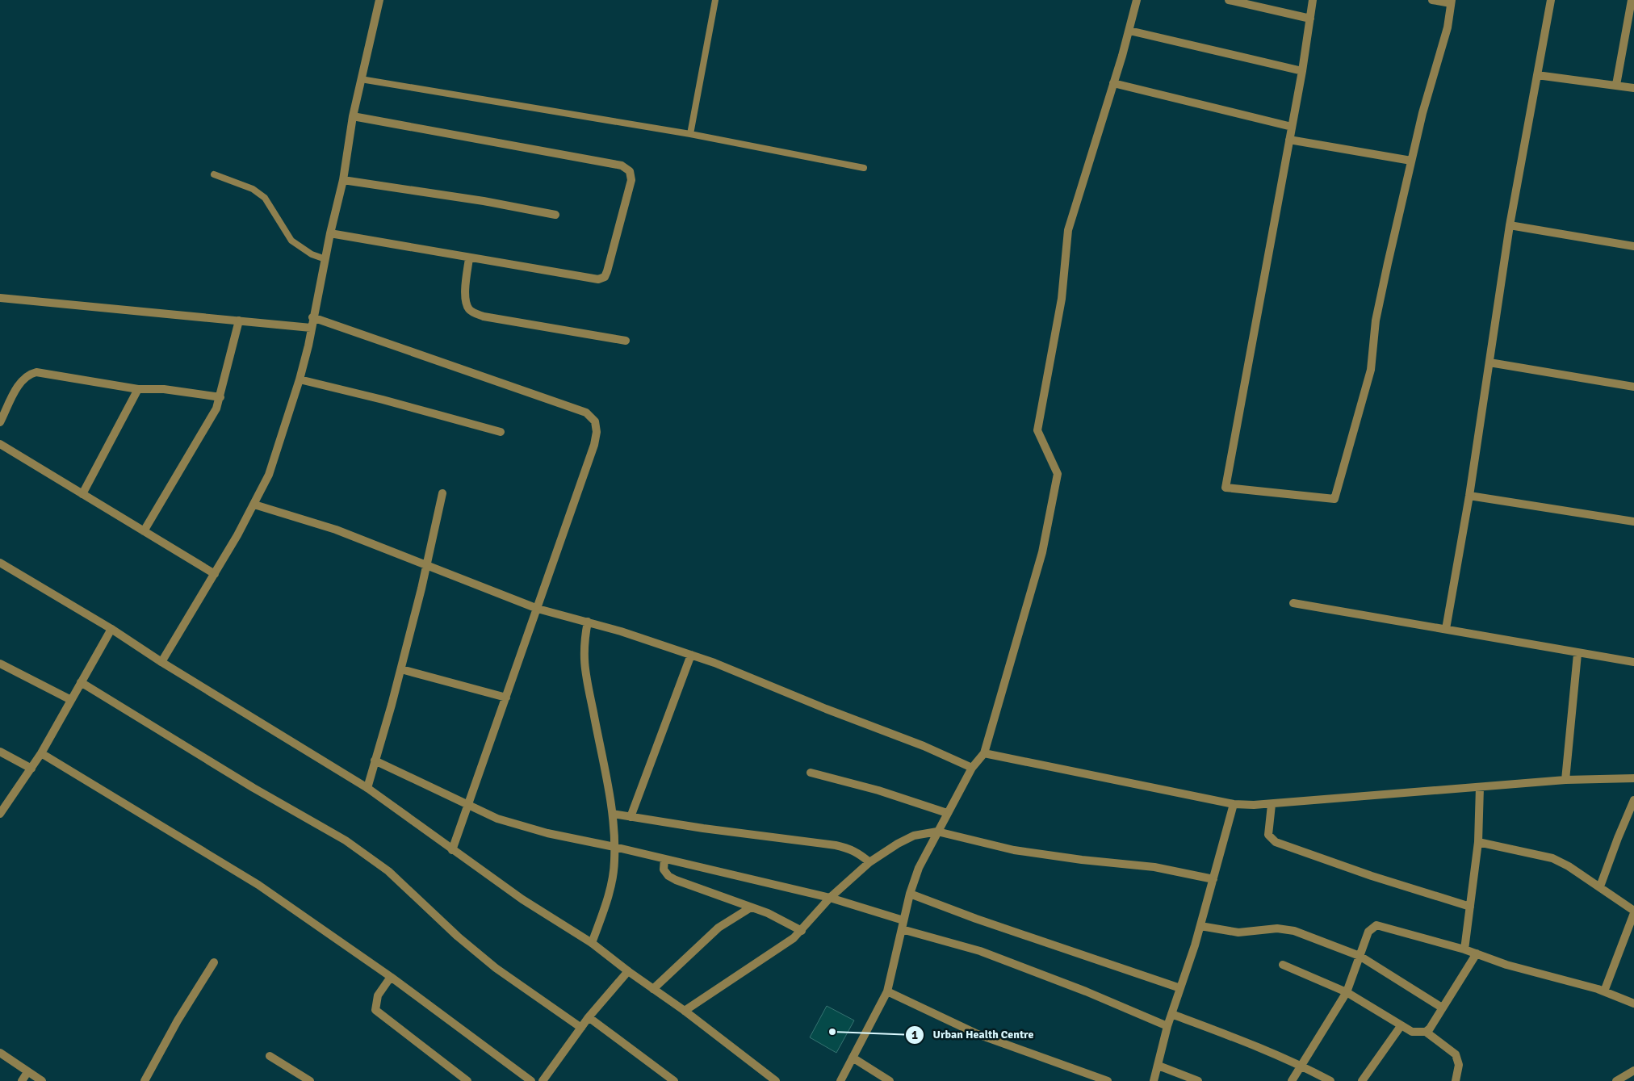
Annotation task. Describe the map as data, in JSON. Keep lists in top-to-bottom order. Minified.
{"places":["Urban Health Centre"]}
